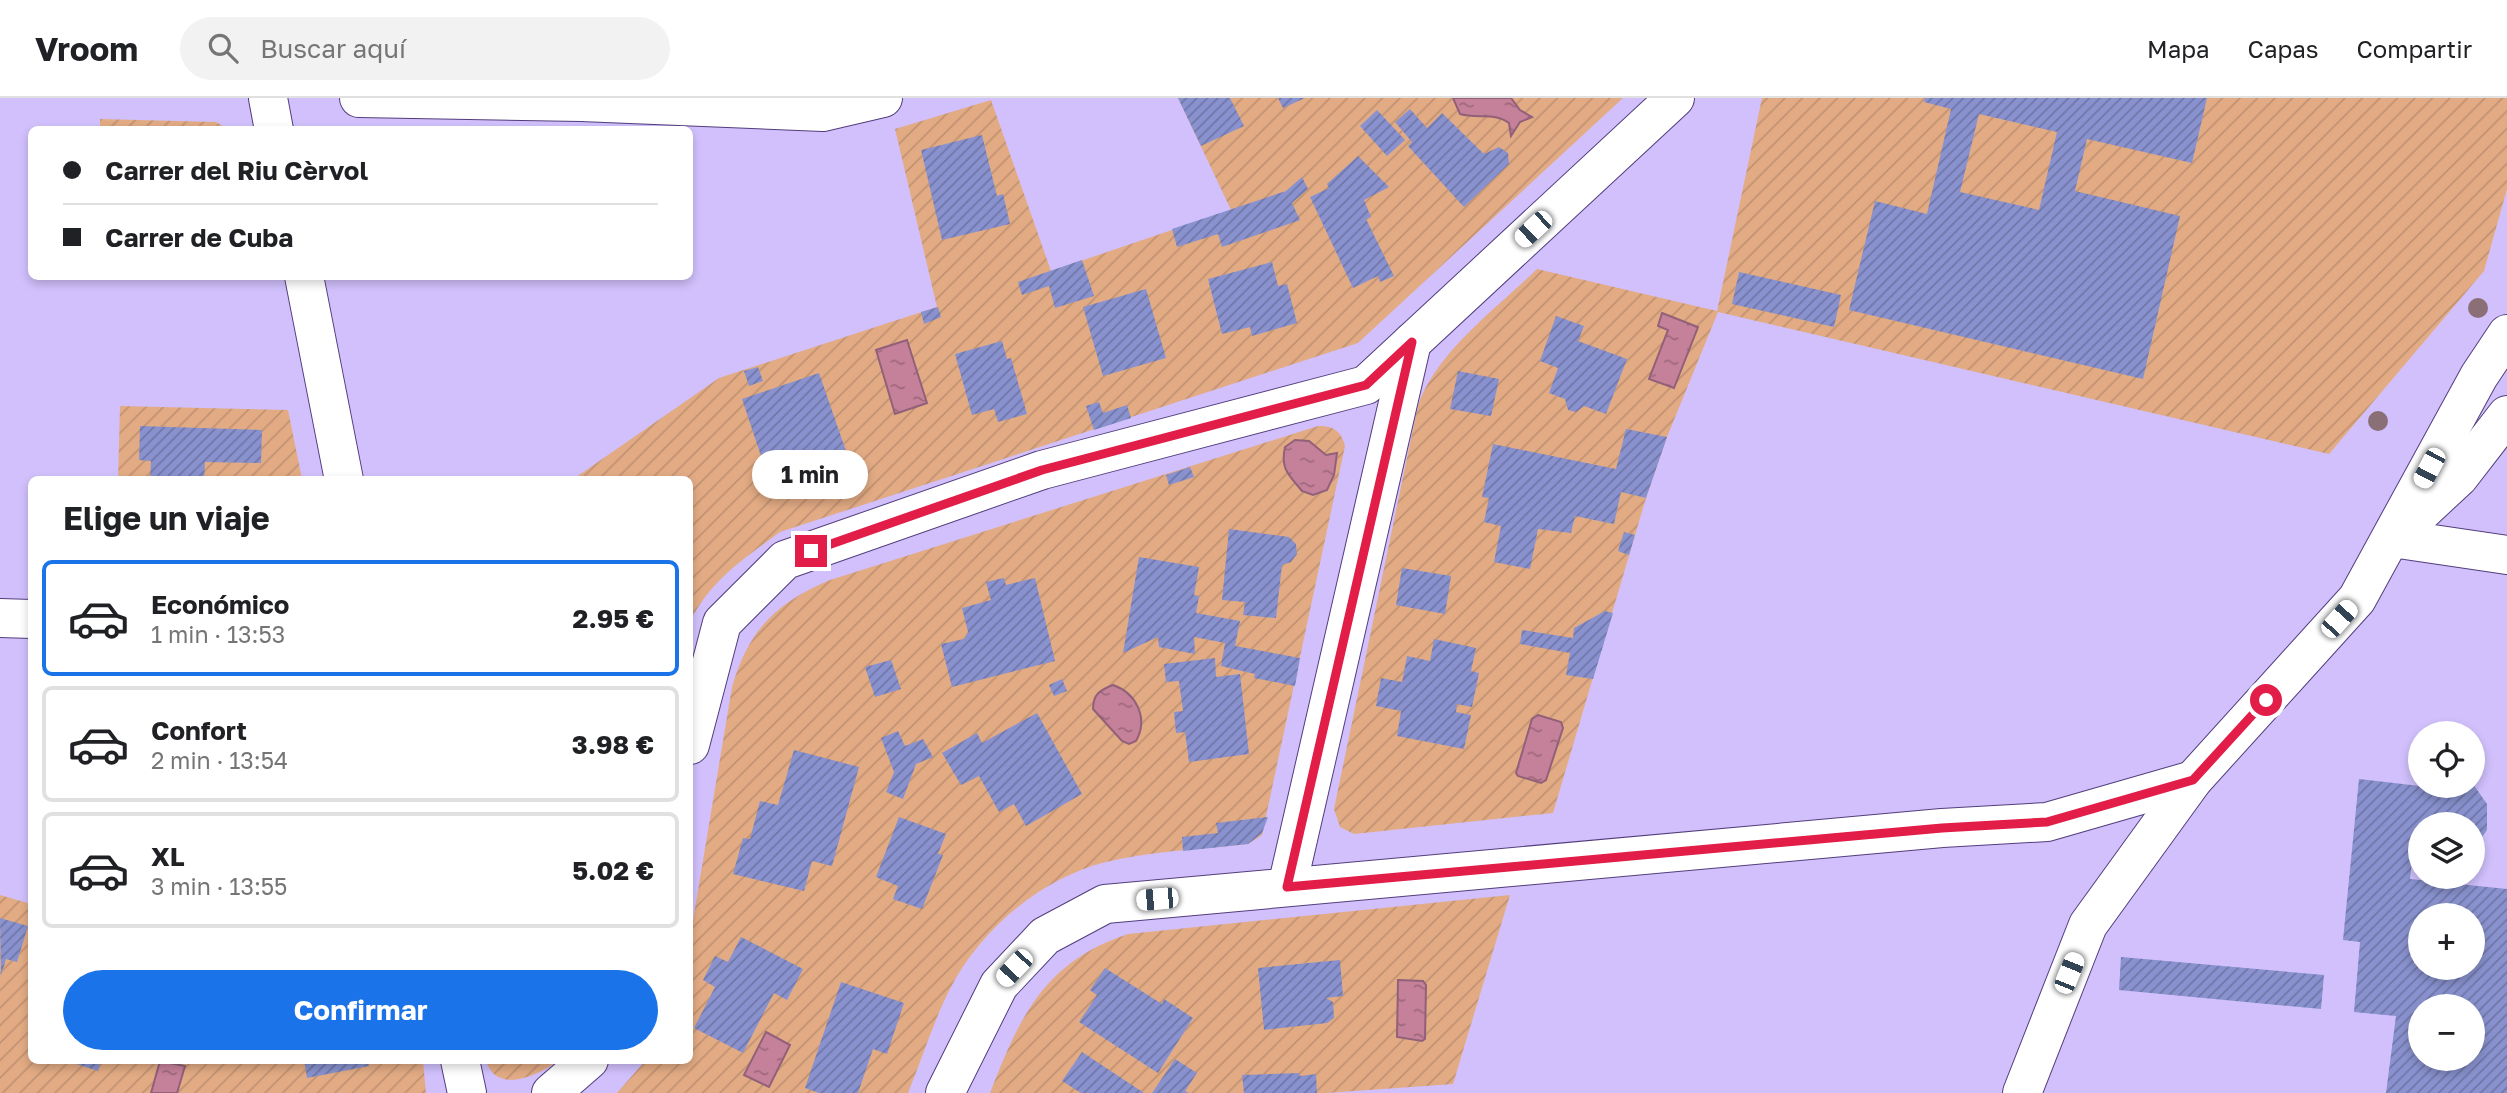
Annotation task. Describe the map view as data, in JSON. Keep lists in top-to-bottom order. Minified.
{"page":{"header":"Vroom","search":"Buscar aquí","nav":["Mapa","Capas","Compartir"],"banner":["Carrer del Riu Cèrvol","Carrer de Cuba"],"bubble":"1 min","heading":"Elige un viaje","list":[{"name":"Económico","note":"1 min · 13:53","value":"2.95 €"},{"name":"Confort","note":"2 min · 13:54","value":"3.98 €"},{"name":"XL","note":"3 min · 13:55","value":"5.02 €"}],"map_buttons":["+","−"],"buttons":"Confirmar"}}
